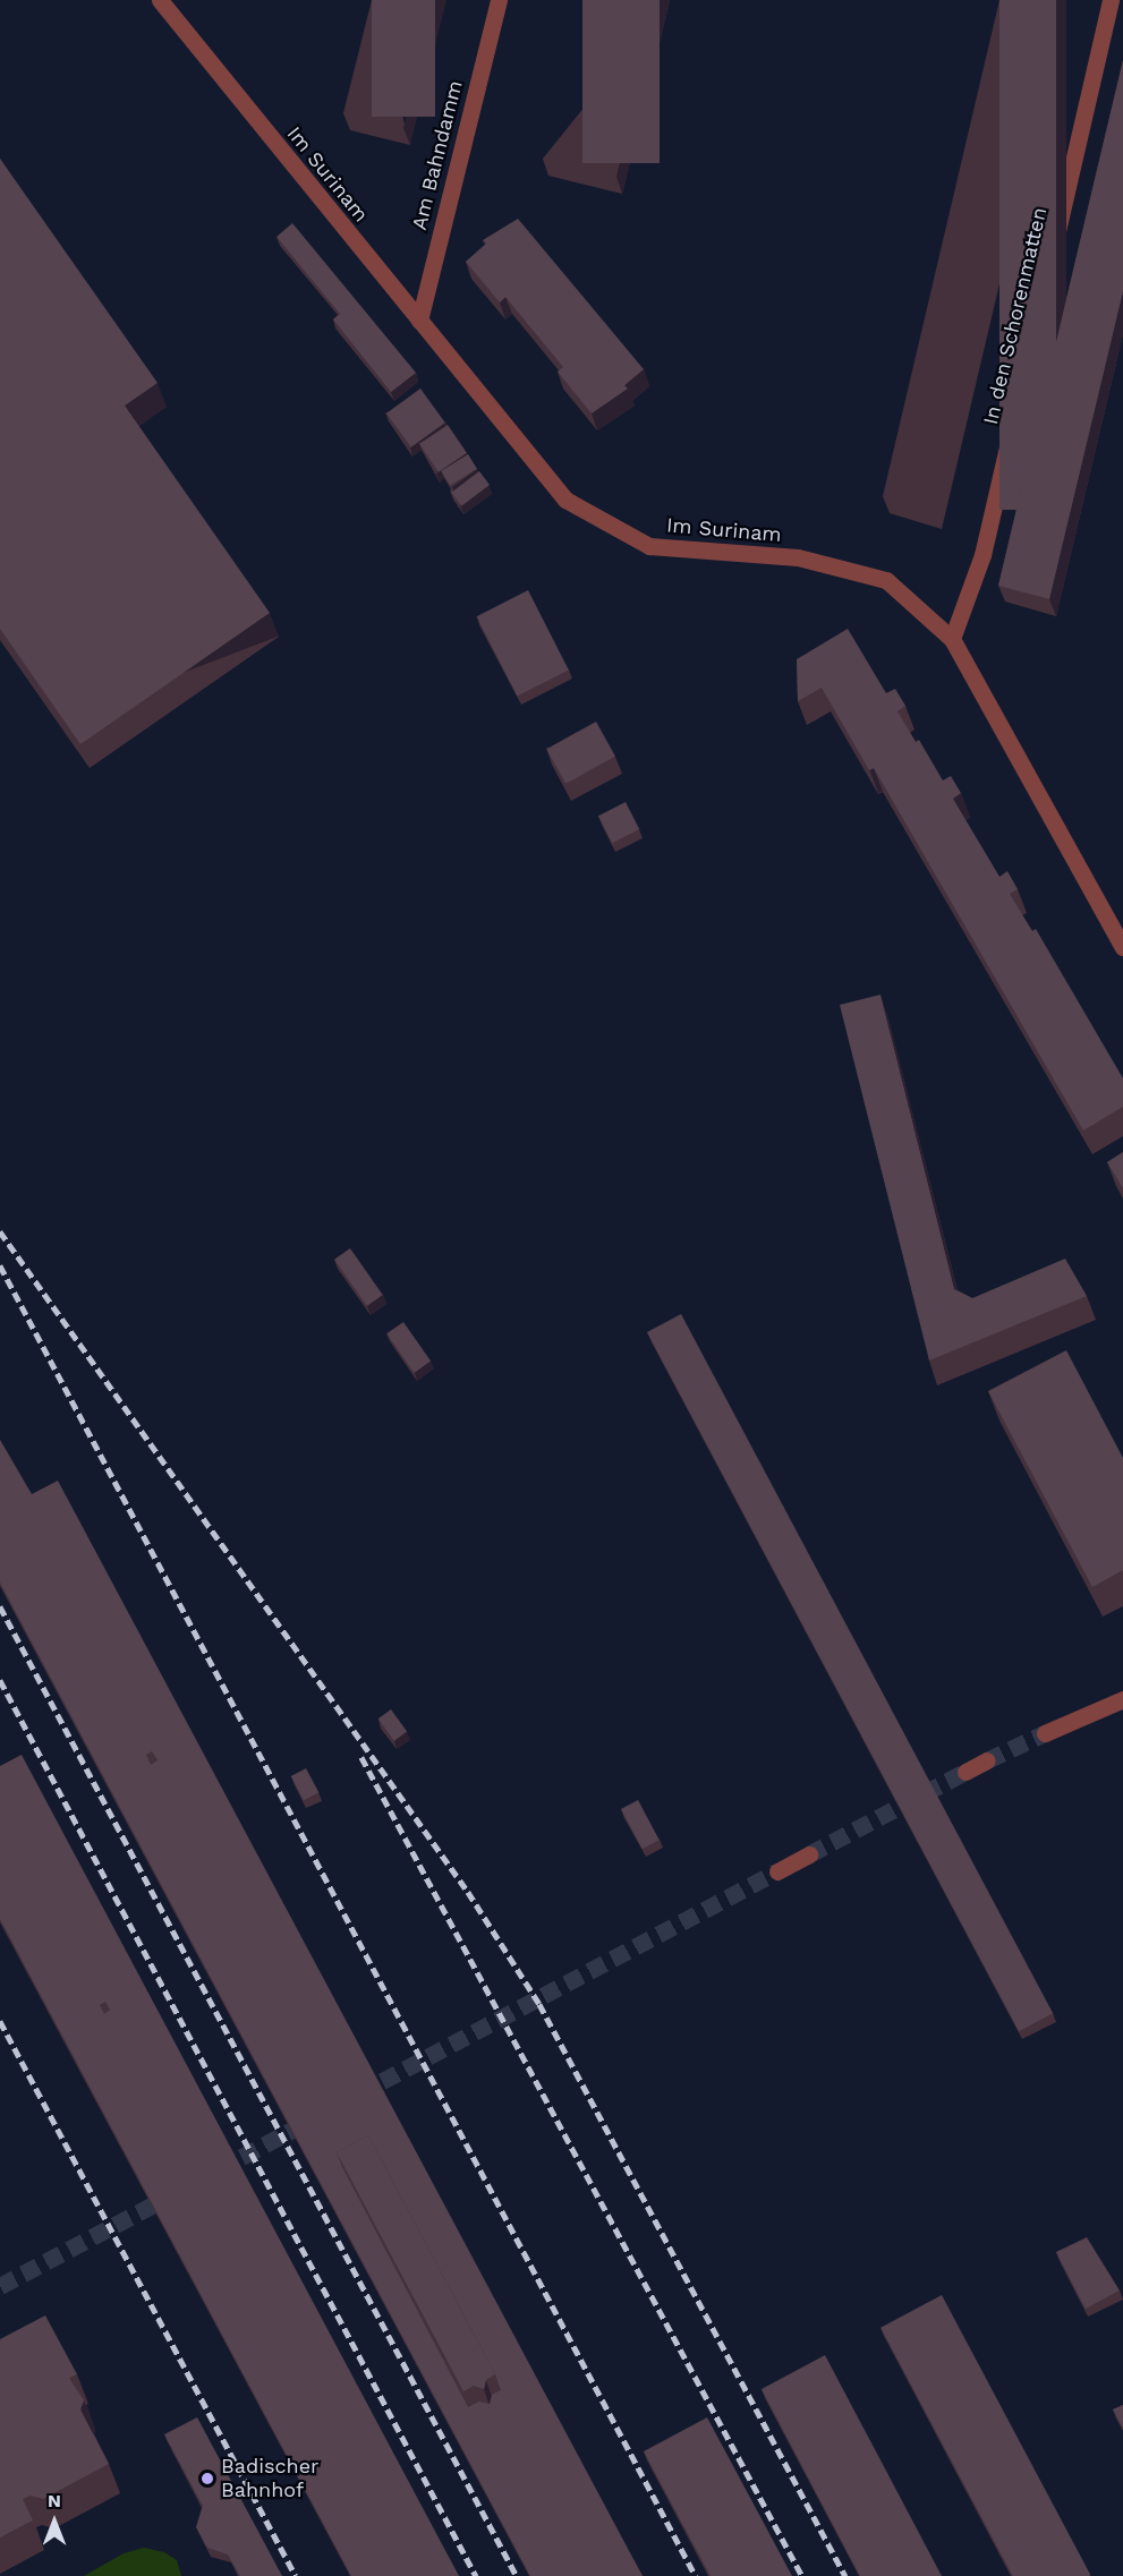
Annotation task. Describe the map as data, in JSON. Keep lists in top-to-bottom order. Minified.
{"streets":{"street":["Am Bahndamm","Im Surinam","In den Schorenmatten"]},"crossings":[["Am Bahndamm","Im Surinam"],["Im Surinam","In den Schorenmatten"]],"places":["Badischer Bahnhof"],"north":"top"}
